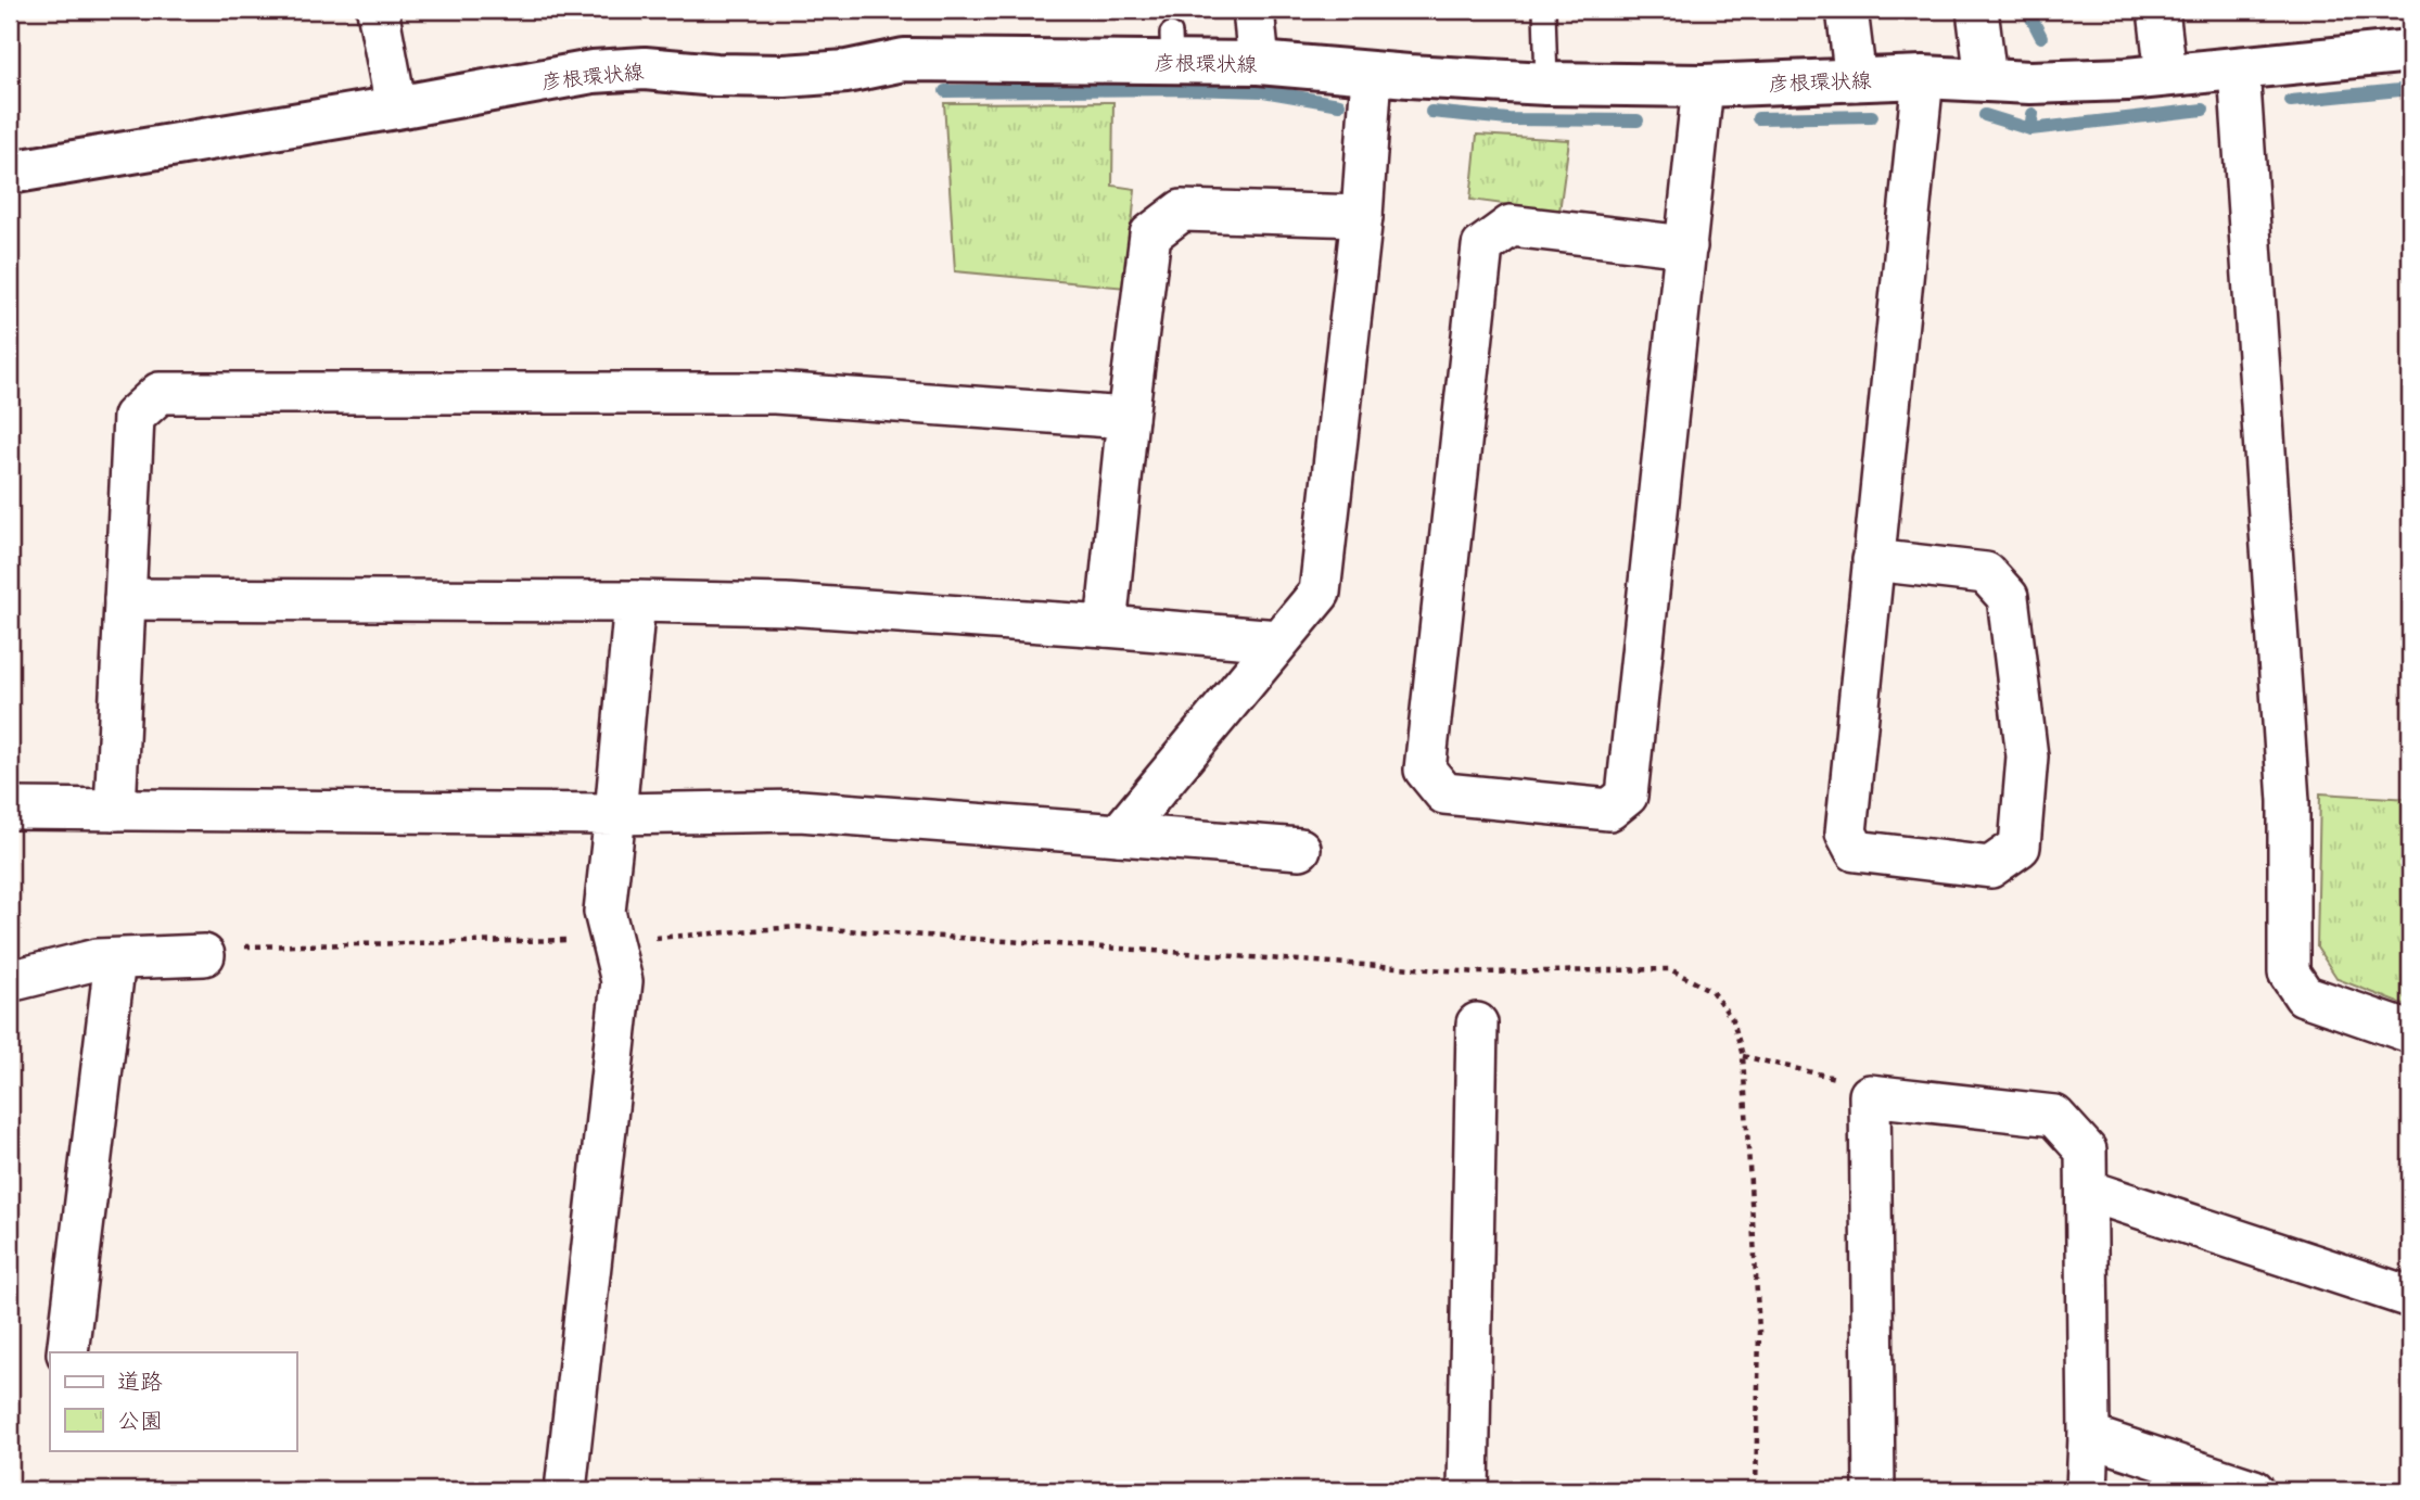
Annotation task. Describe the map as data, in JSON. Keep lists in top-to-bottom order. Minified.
{"streets":{"main road":["彦根環状線"]},"legend":["道路","公園"]}
